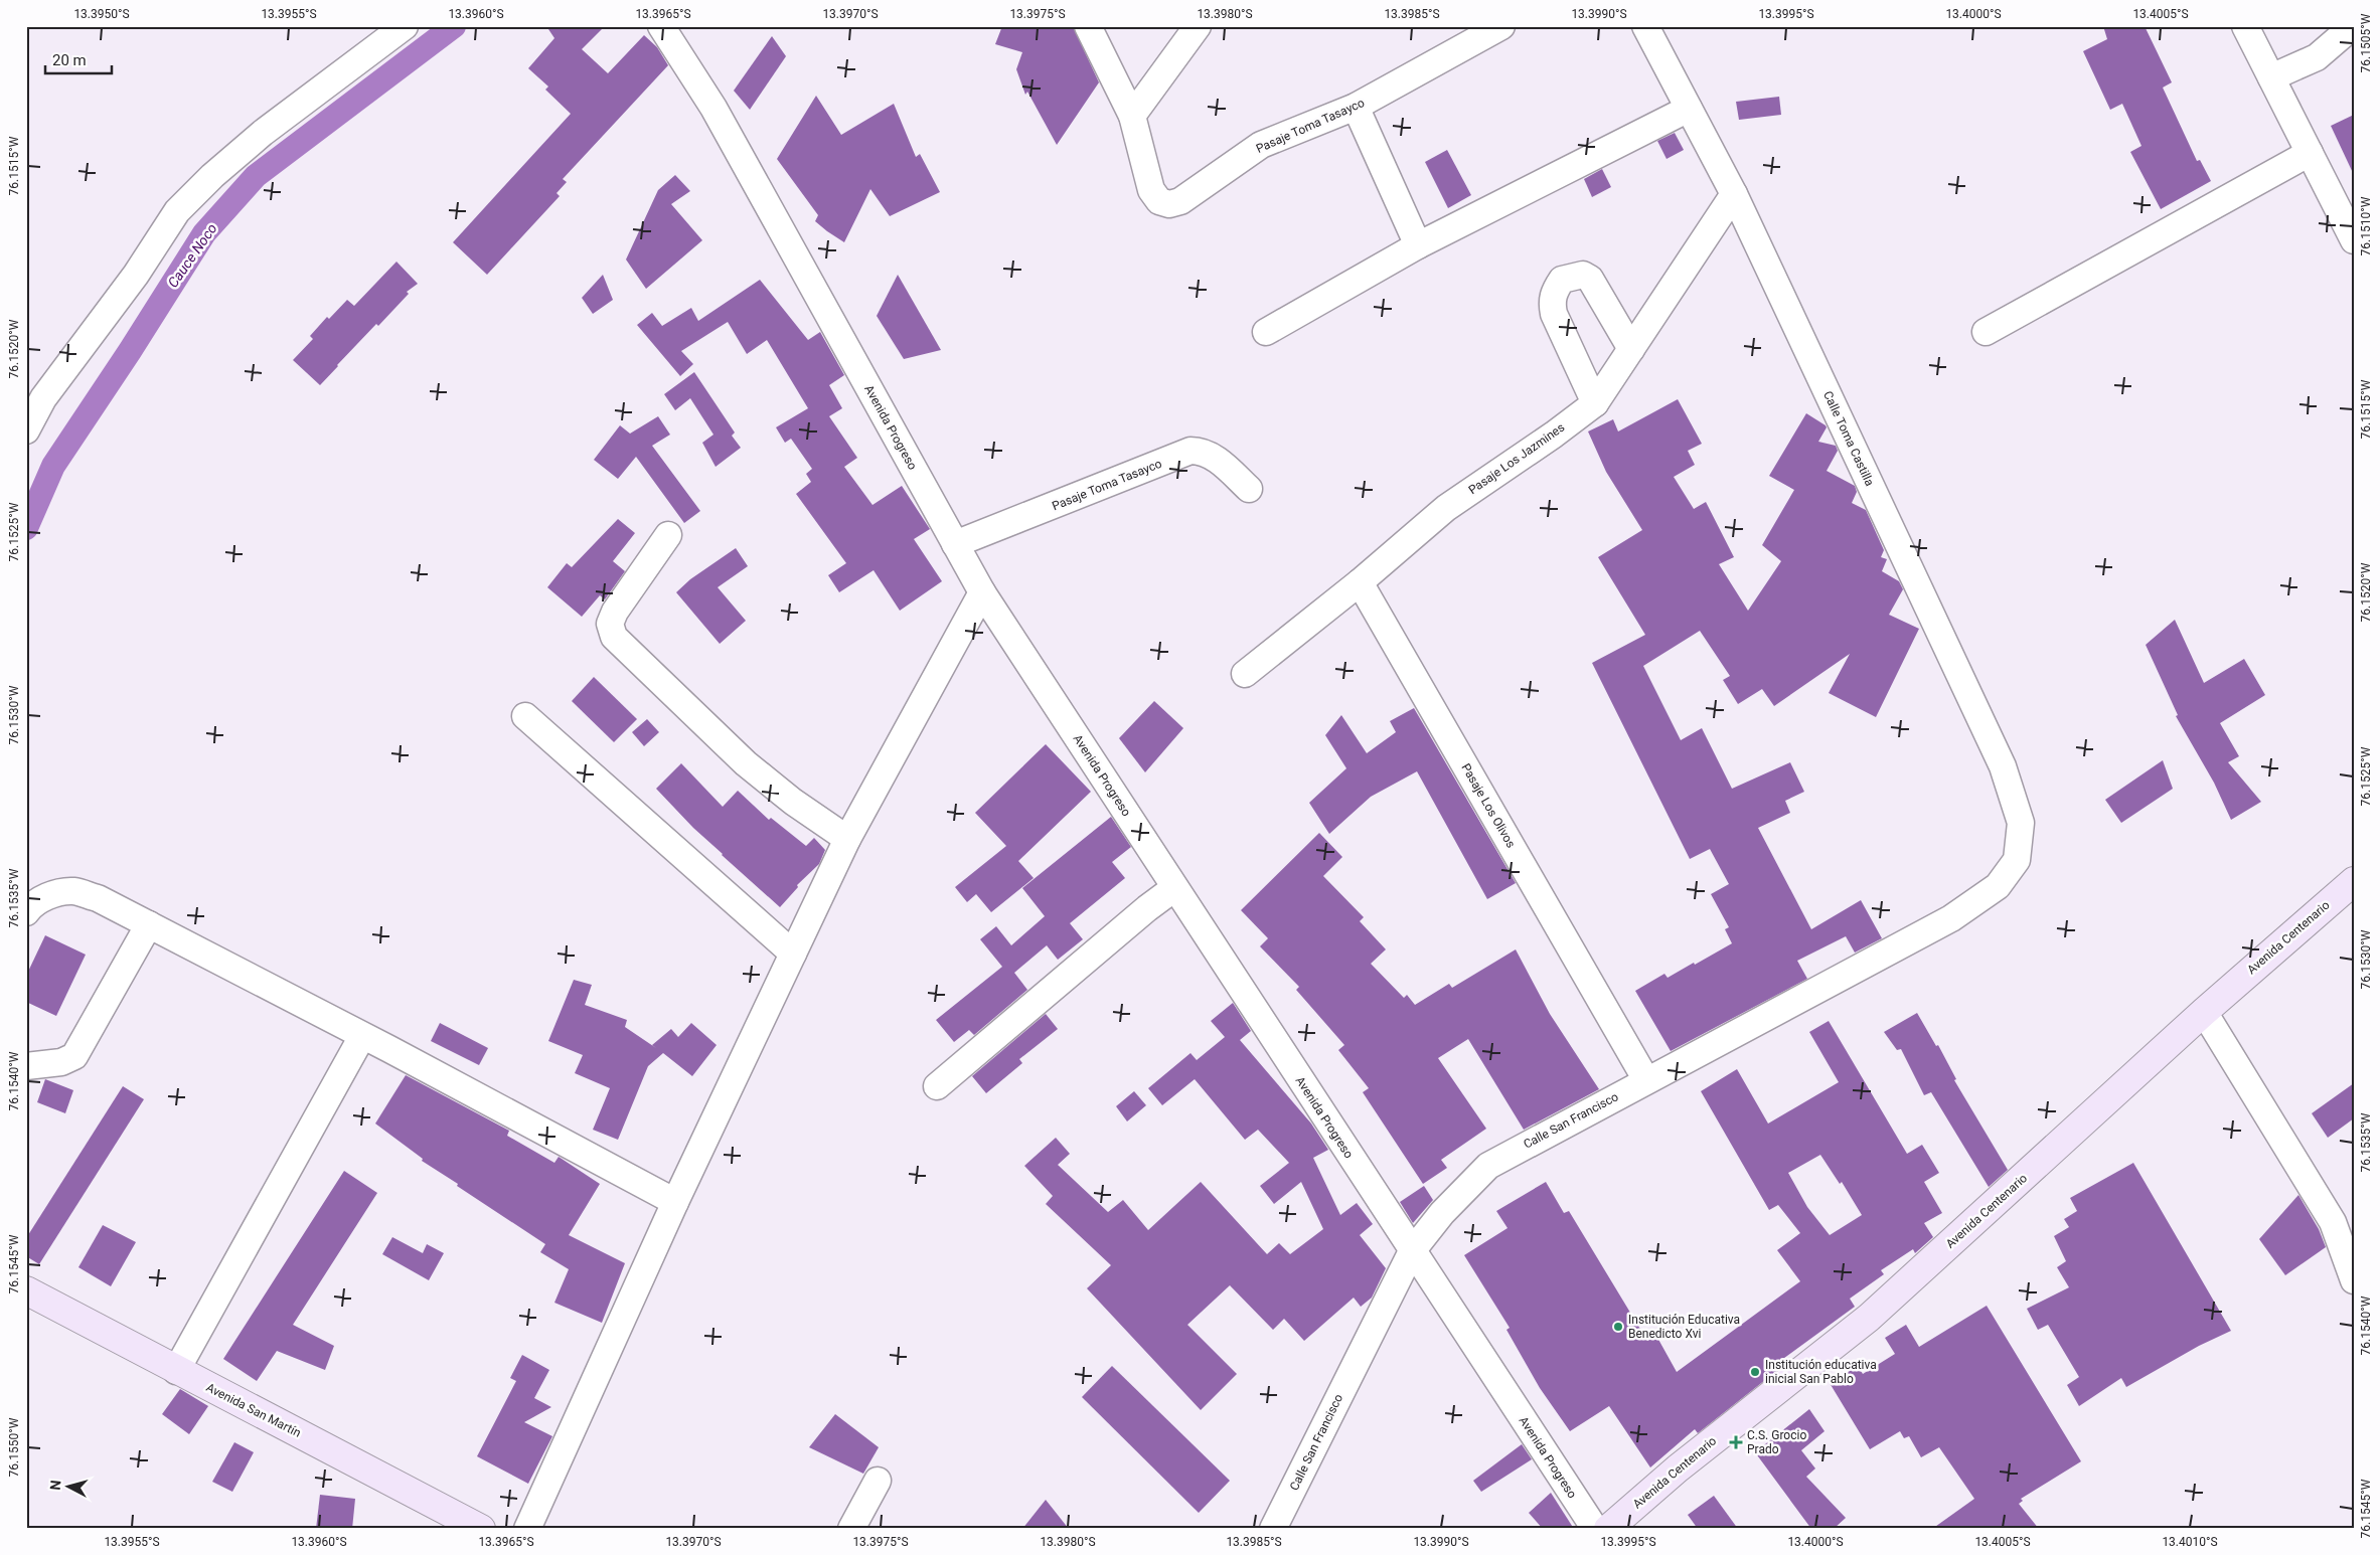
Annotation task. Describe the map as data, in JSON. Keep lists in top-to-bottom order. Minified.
{"streets":{"main road":["Avenida Centenario","Avenida San Martín"],"street":["Pasaje Toma Tasayco","Avenida Progreso","Calle Toma Castilla","Pasaje Los Jazmines","Pasaje Los Olivos","Calle San Francisco"]},"crossings":[["Pasaje Toma Tasayco","Avenida Progreso"],["Avenida Progreso","Calle San Francisco"],["Calle Toma Castilla","Pasaje Los Jazmines"],["Calle Toma Castilla","Calle San Francisco"],["Pasaje Los Jazmines","Pasaje Los Olivos"],["Pasaje Los Olivos","Calle San Francisco"]],"water":["Cauce Noco"],"places":{"other":["Institución Educativa Benedicto Xvi","Institución educativa inicial San Pablo"],"health":["C.S. Grocio Prado"]},"scale_bar":"20 m","north":"left","coordinates":["13.3950°S","13.3955°S","13.3960°S","13.3965°S","13.3970°S","13.3975°S","13.3980°S","13.3985°S","13.3990°S","13.3995°S","13.4000°S","13.4005°S","76.1505°W","76.1515°W","76.1510°W","76.1520°W","76.1525°W","76.1530°W","76.1535°W","76.1540°W","76.1545°W","76.1550°W","13.4010°S"]}
